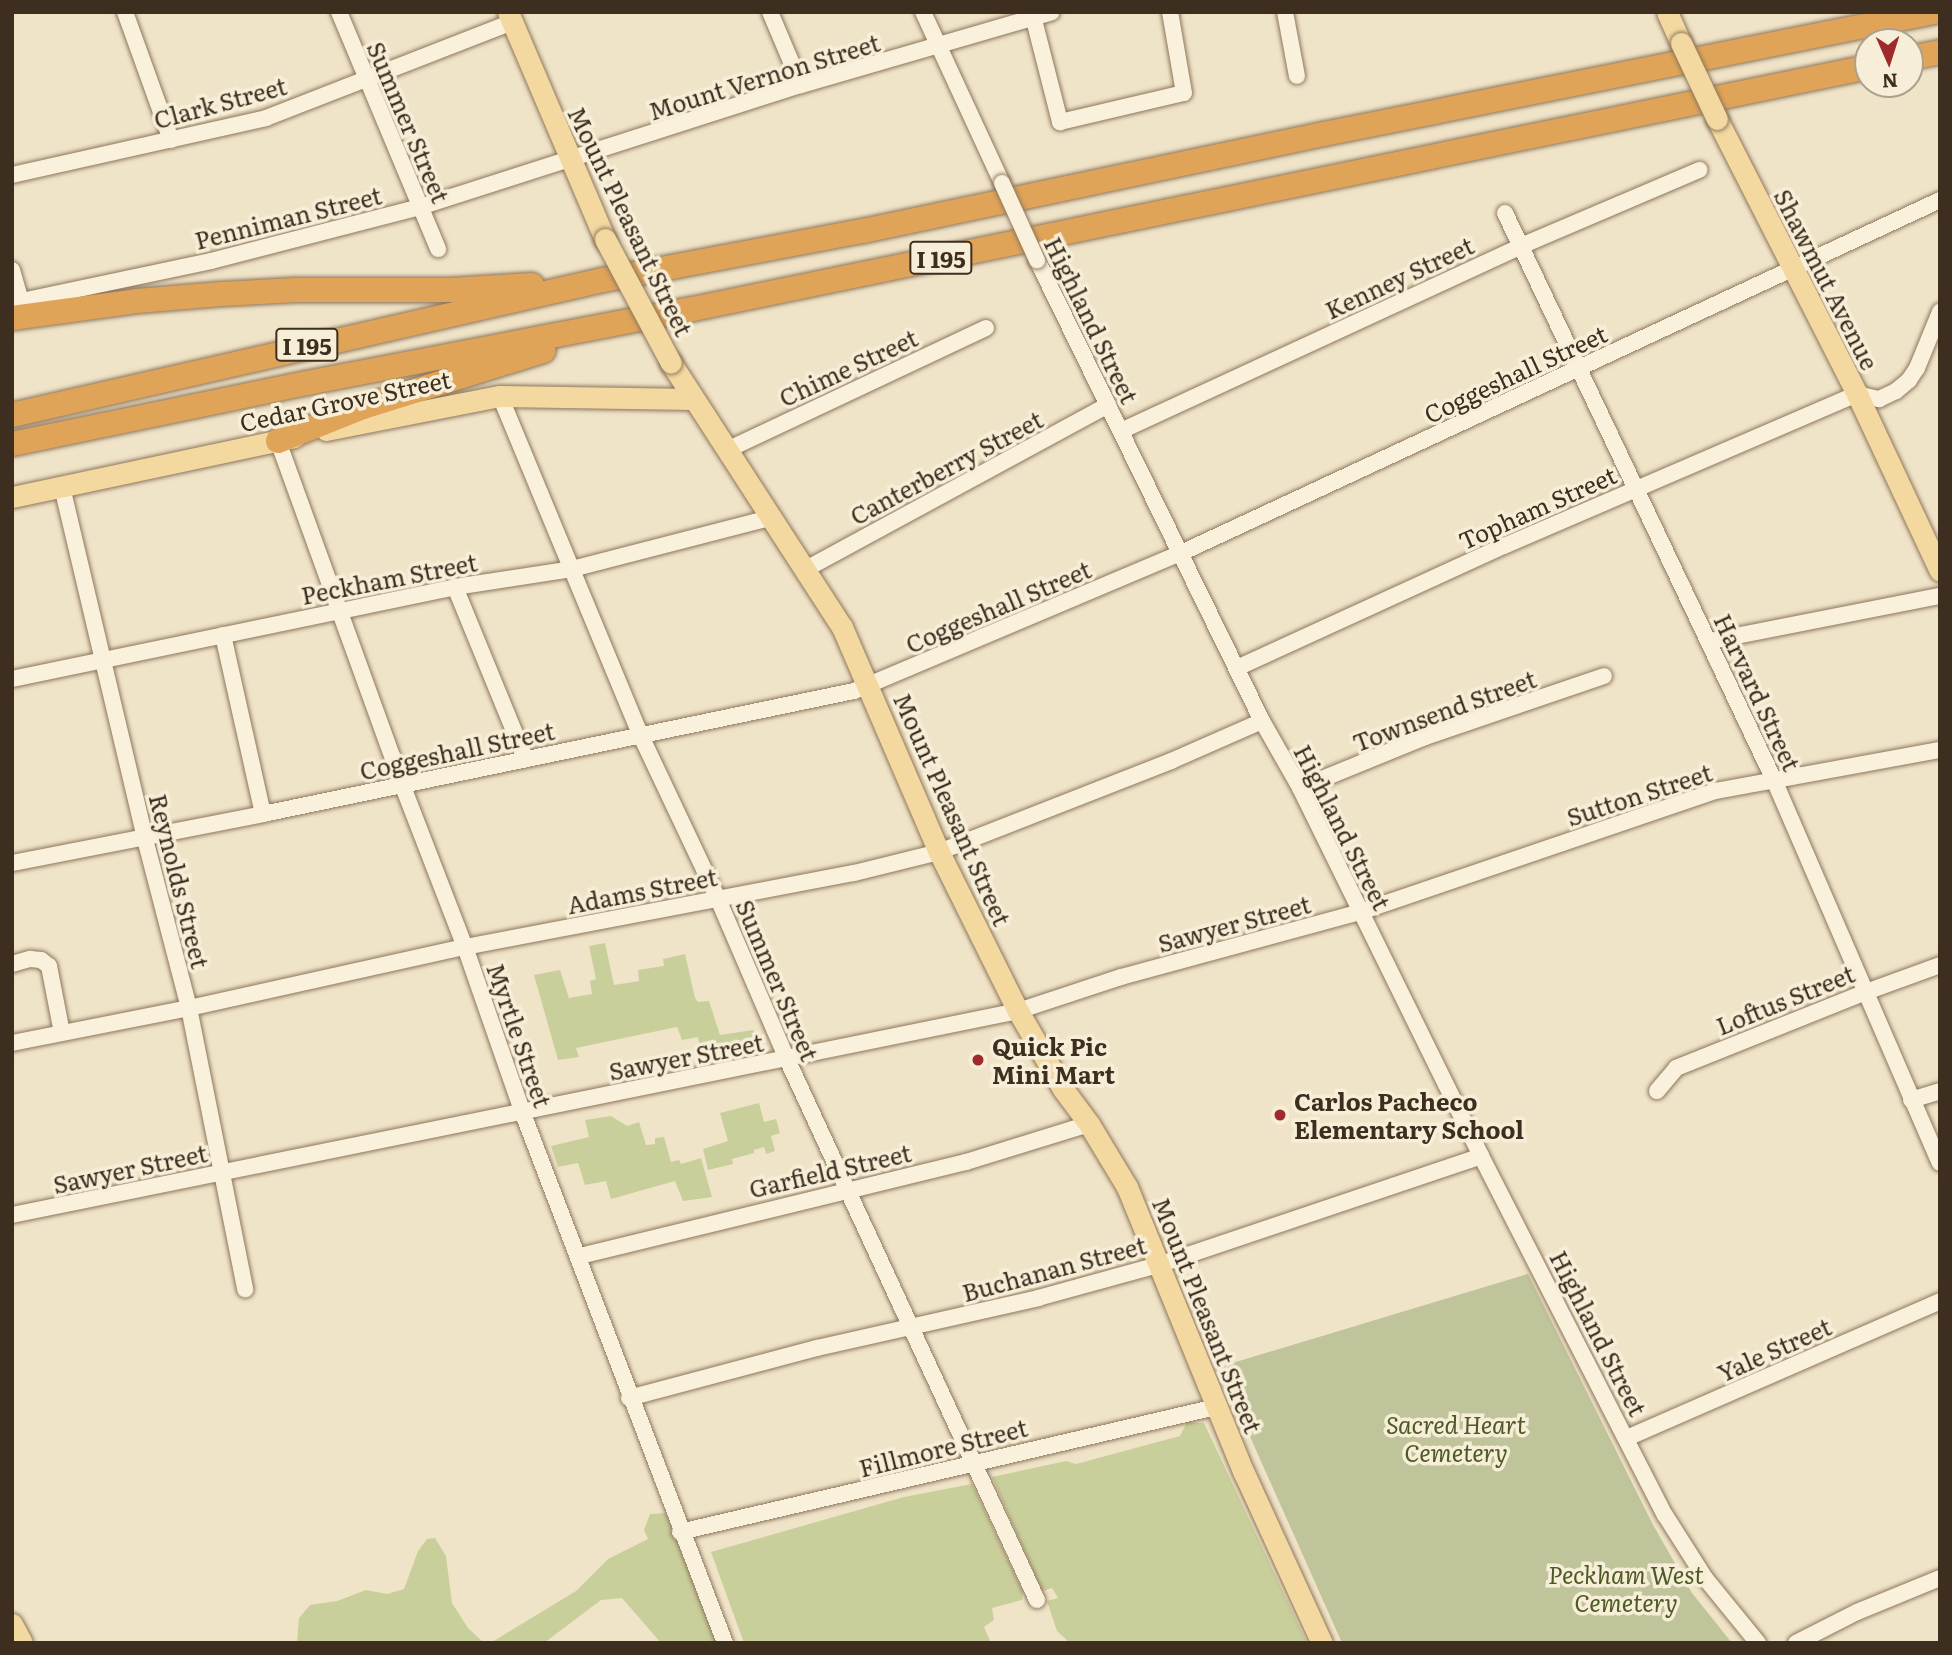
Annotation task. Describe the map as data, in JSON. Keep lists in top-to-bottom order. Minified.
{"streets":{"highway":["I 195"],"main road":["Mount Pleasant Street","Shawmut Avenue","Cedar Grove Street"],"street":["Mount Vernon Street","Clark Street","Summer Street","Penniman Street","Kenney Street","Highland Street","Chime Street","Coggeshall Street","Canterberry Street","Topham Street","Peckham Street","Harvard Street","Townsend Street","Sutton Street","Reynolds Street","Adams Street","Sawyer Street","Loftus Street","Myrtle Street","Garfield Street","Buchanan Street","Yale Street","Fillmore Street"]},"crossings":[["Mount Vernon Street","Penniman Street"],["Mount Vernon Street","Mount Pleasant Street"],["Mount Vernon Street","Highland Street"],["Clark Street","Summer Street"],["Clark Street","Mount Pleasant Street"],["Summer Street","Penniman Street"],["Summer Street","Coggeshall Street"],["Summer Street","Cedar Grove Street"],["Summer Street","Peckham Street"],["Summer Street","Adams Street"],["Summer Street","Sawyer Street"],["Summer Street","Garfield Street"],["Summer Street","Buchanan Street"],["Summer Street","Fillmore Street"],["Penniman Street","Mount Pleasant Street"],["Mount Pleasant Street","Chime Street"],["Mount Pleasant Street","Coggeshall Street"],["Mount Pleasant Street","Cedar Grove Street"],["Mount Pleasant Street","Canterberry Street"],["Mount Pleasant Street","Peckham Street"],["Mount Pleasant Street","Adams Street"],["Mount Pleasant Street","Sawyer Street"],["Mount Pleasant Street","Garfield Street"],["Mount Pleasant Street","Buchanan Street"],["Mount Pleasant Street","Fillmore Street"],["Kenney Street","Highland Street"],["Kenney Street","Harvard Street"],["Shawmut Avenue","Coggeshall Street"],["Shawmut Avenue","Topham Street"],["Highland Street","Coggeshall Street"],["Highland Street","Canterberry Street"],["Highland Street","Topham Street"],["Highland Street","Townsend Street"],["Highland Street","Sutton Street"],["Highland Street","Adams Street"],["Highland Street","Sawyer Street"],["Highland Street","Buchanan Street"],["Highland Street","Yale Street"],["Coggeshall Street","Harvard Street"],["Coggeshall Street","Reynolds Street"],["Coggeshall Street","Myrtle Street"],["Cedar Grove Street","Reynolds Street"],["Cedar Grove Street","Myrtle Street"],["Topham Street","Harvard Street"],["Peckham Street","Reynolds Street"],["Peckham Street","Myrtle Street"],["Harvard Street","Sutton Street"],["Harvard Street","Loftus Street"],["Sutton Street","Sawyer Street"],["Reynolds Street","Adams Street"],["Reynolds Street","Sawyer Street"],["Adams Street","Myrtle Street"],["Sawyer Street","Myrtle Street"],["Myrtle Street","Garfield Street"],["Myrtle Street","Buchanan Street"],["Myrtle Street","Fillmore Street"]],"parks":["Sacred Heart Cemetery","Peckham West Cemetery"],"places":["Quick Pic Mini Mart","Carlos Pacheco Elementary School"],"north":"bottom"}
